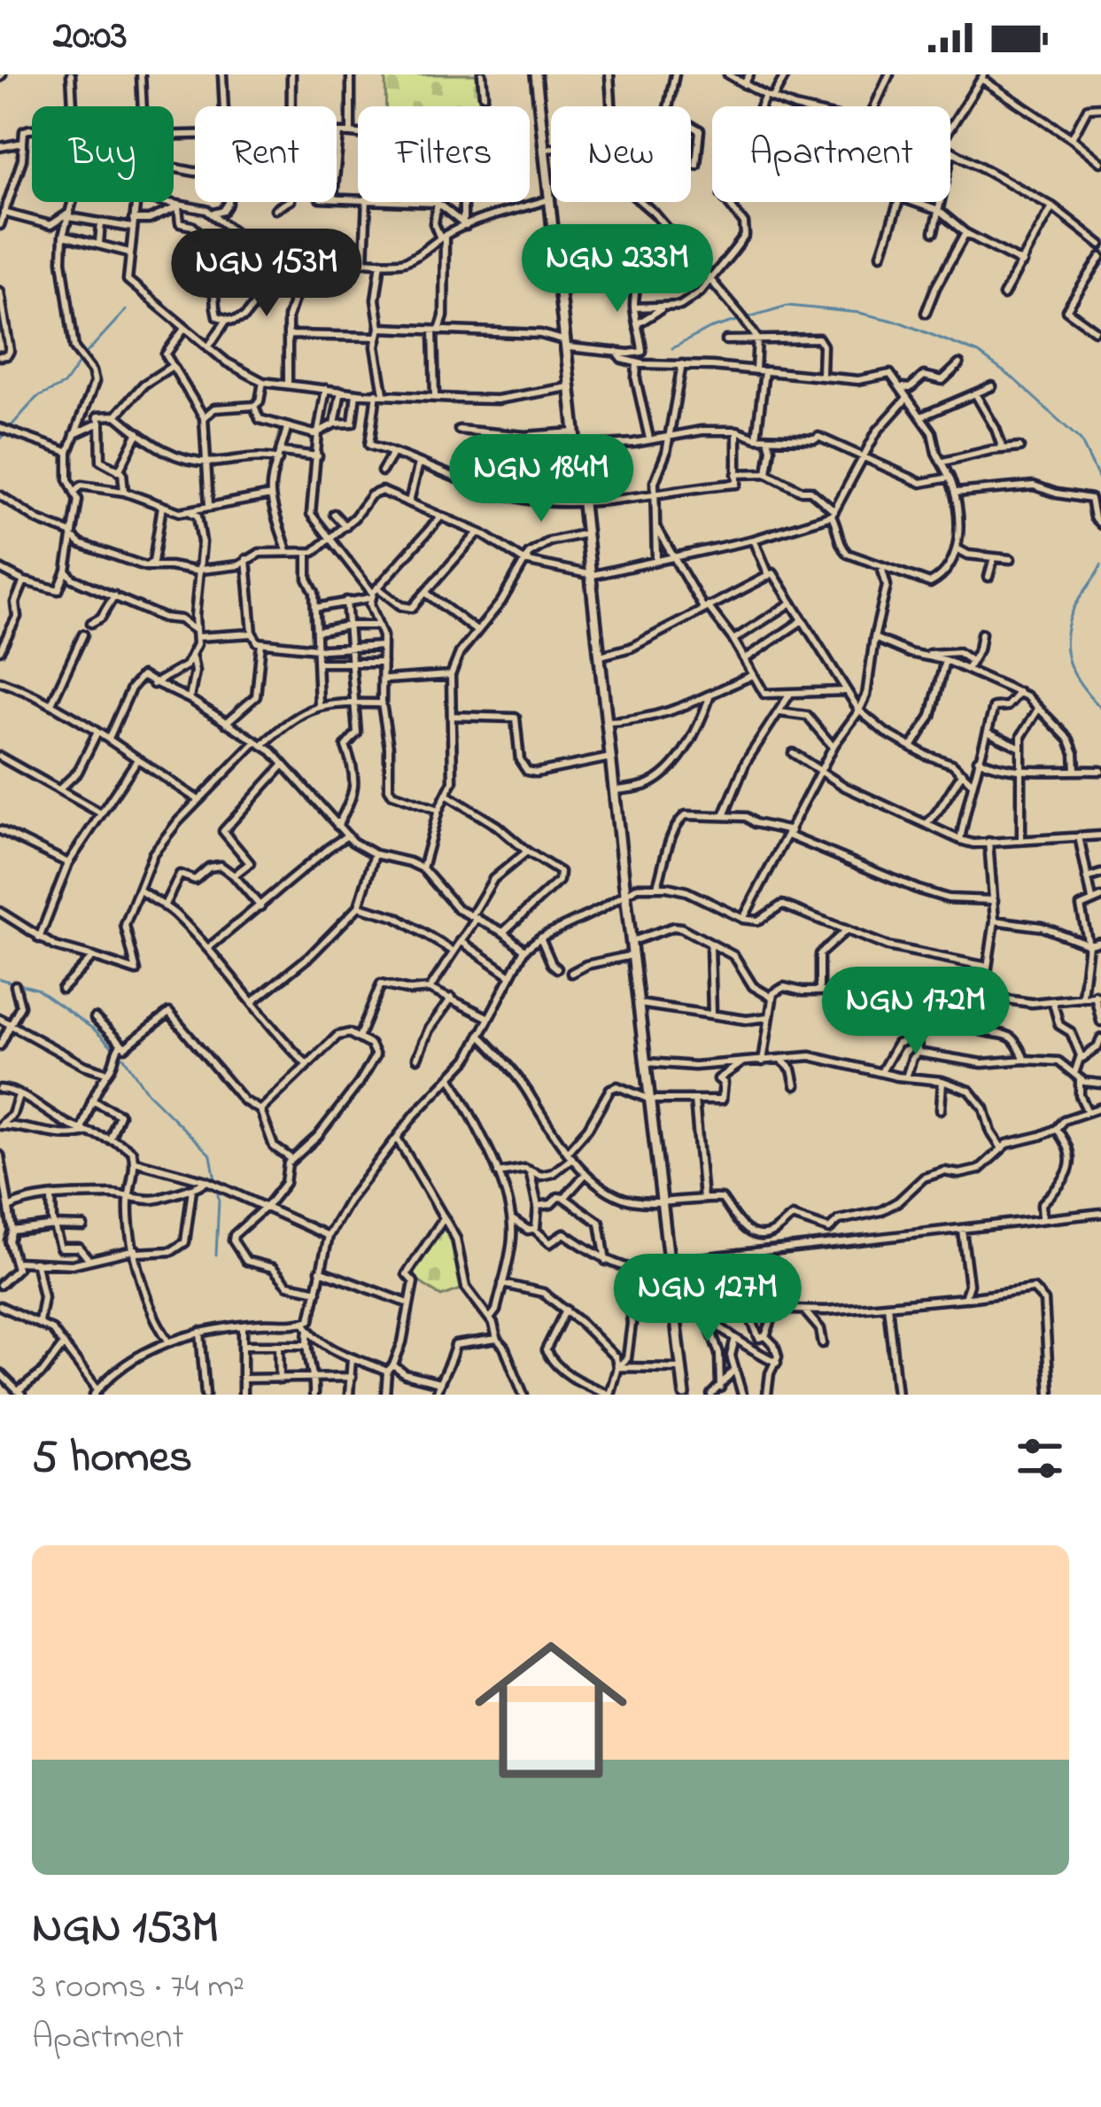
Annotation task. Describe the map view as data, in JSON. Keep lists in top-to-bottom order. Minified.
{"page":{"status":"20:03","chip":["Buy","Rent","Filters","New","Apartment"],"price":["NGN 233M","NGN 153M","NGN 184M","NGN 172M","NGN 127M"],"heading":"5 homes","list":[{"name":"NGN 153M","note":"3 rooms · 74 m² · Apartment"}]}}
